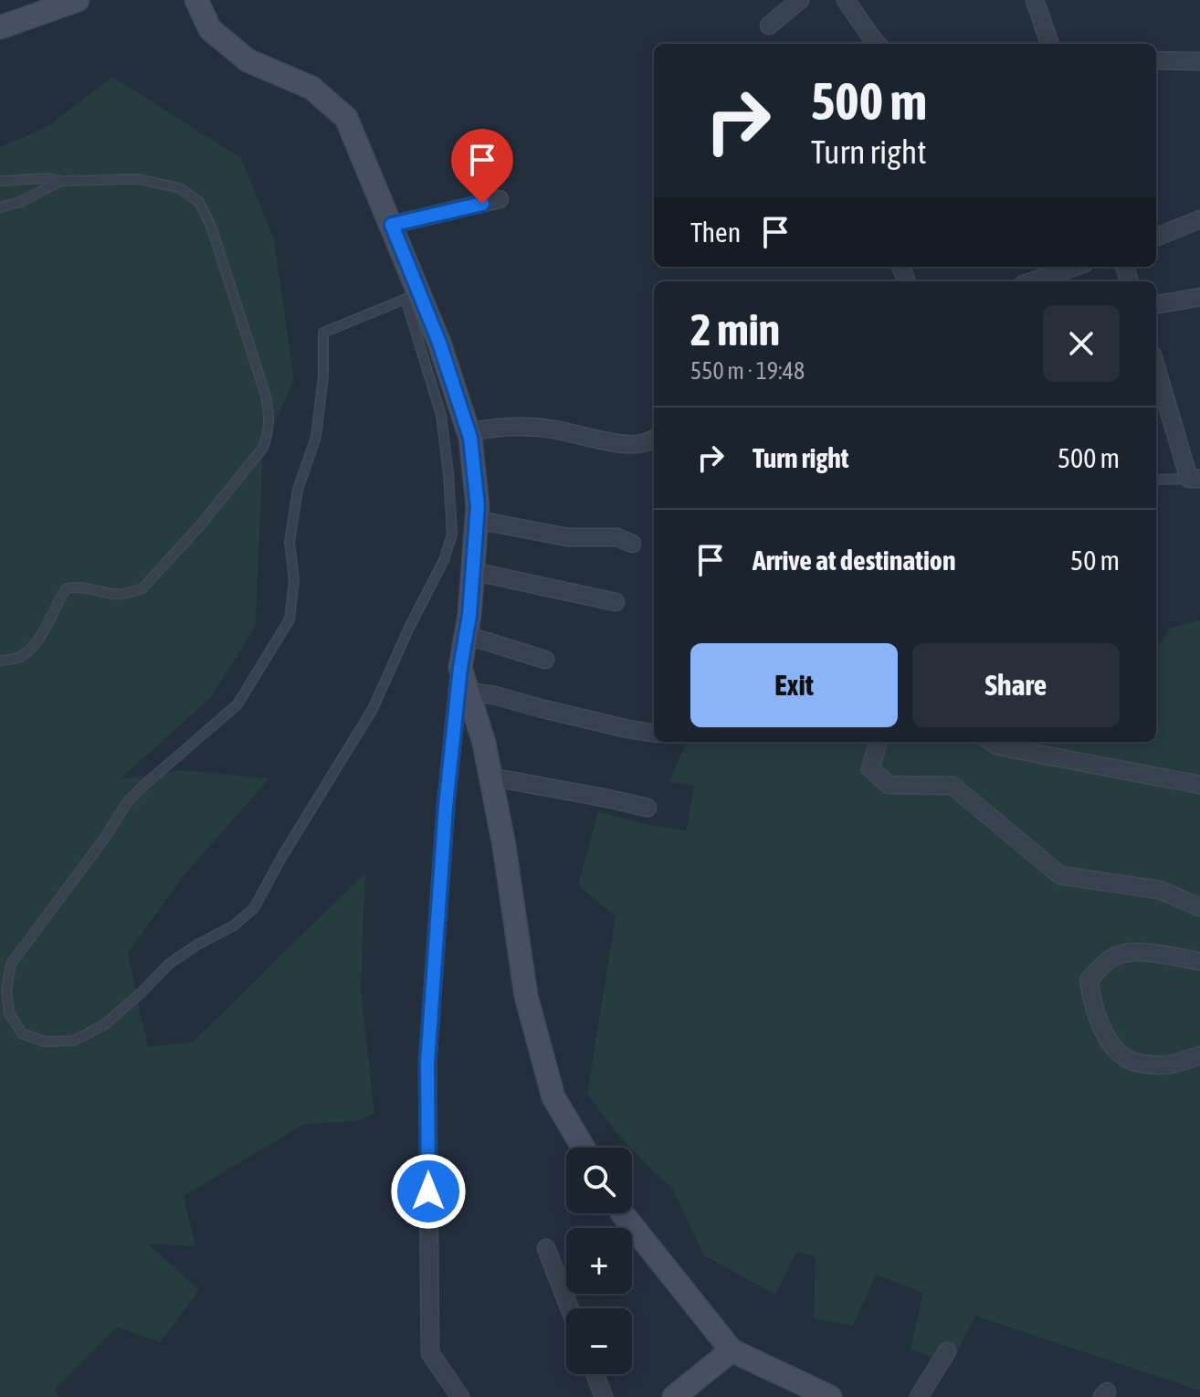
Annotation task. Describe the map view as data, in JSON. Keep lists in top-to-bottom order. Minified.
{"page":{"turn":["500 m","Turn right"],"then":"Then","heading":["2 min","550 m · 19:48"],"list":[{"name":"Turn right","value":"500 m"},{"name":"Arrive at destination","value":"50 m"}],"buttons":["Exit","Share"],"map_buttons":["+","−"]}}
